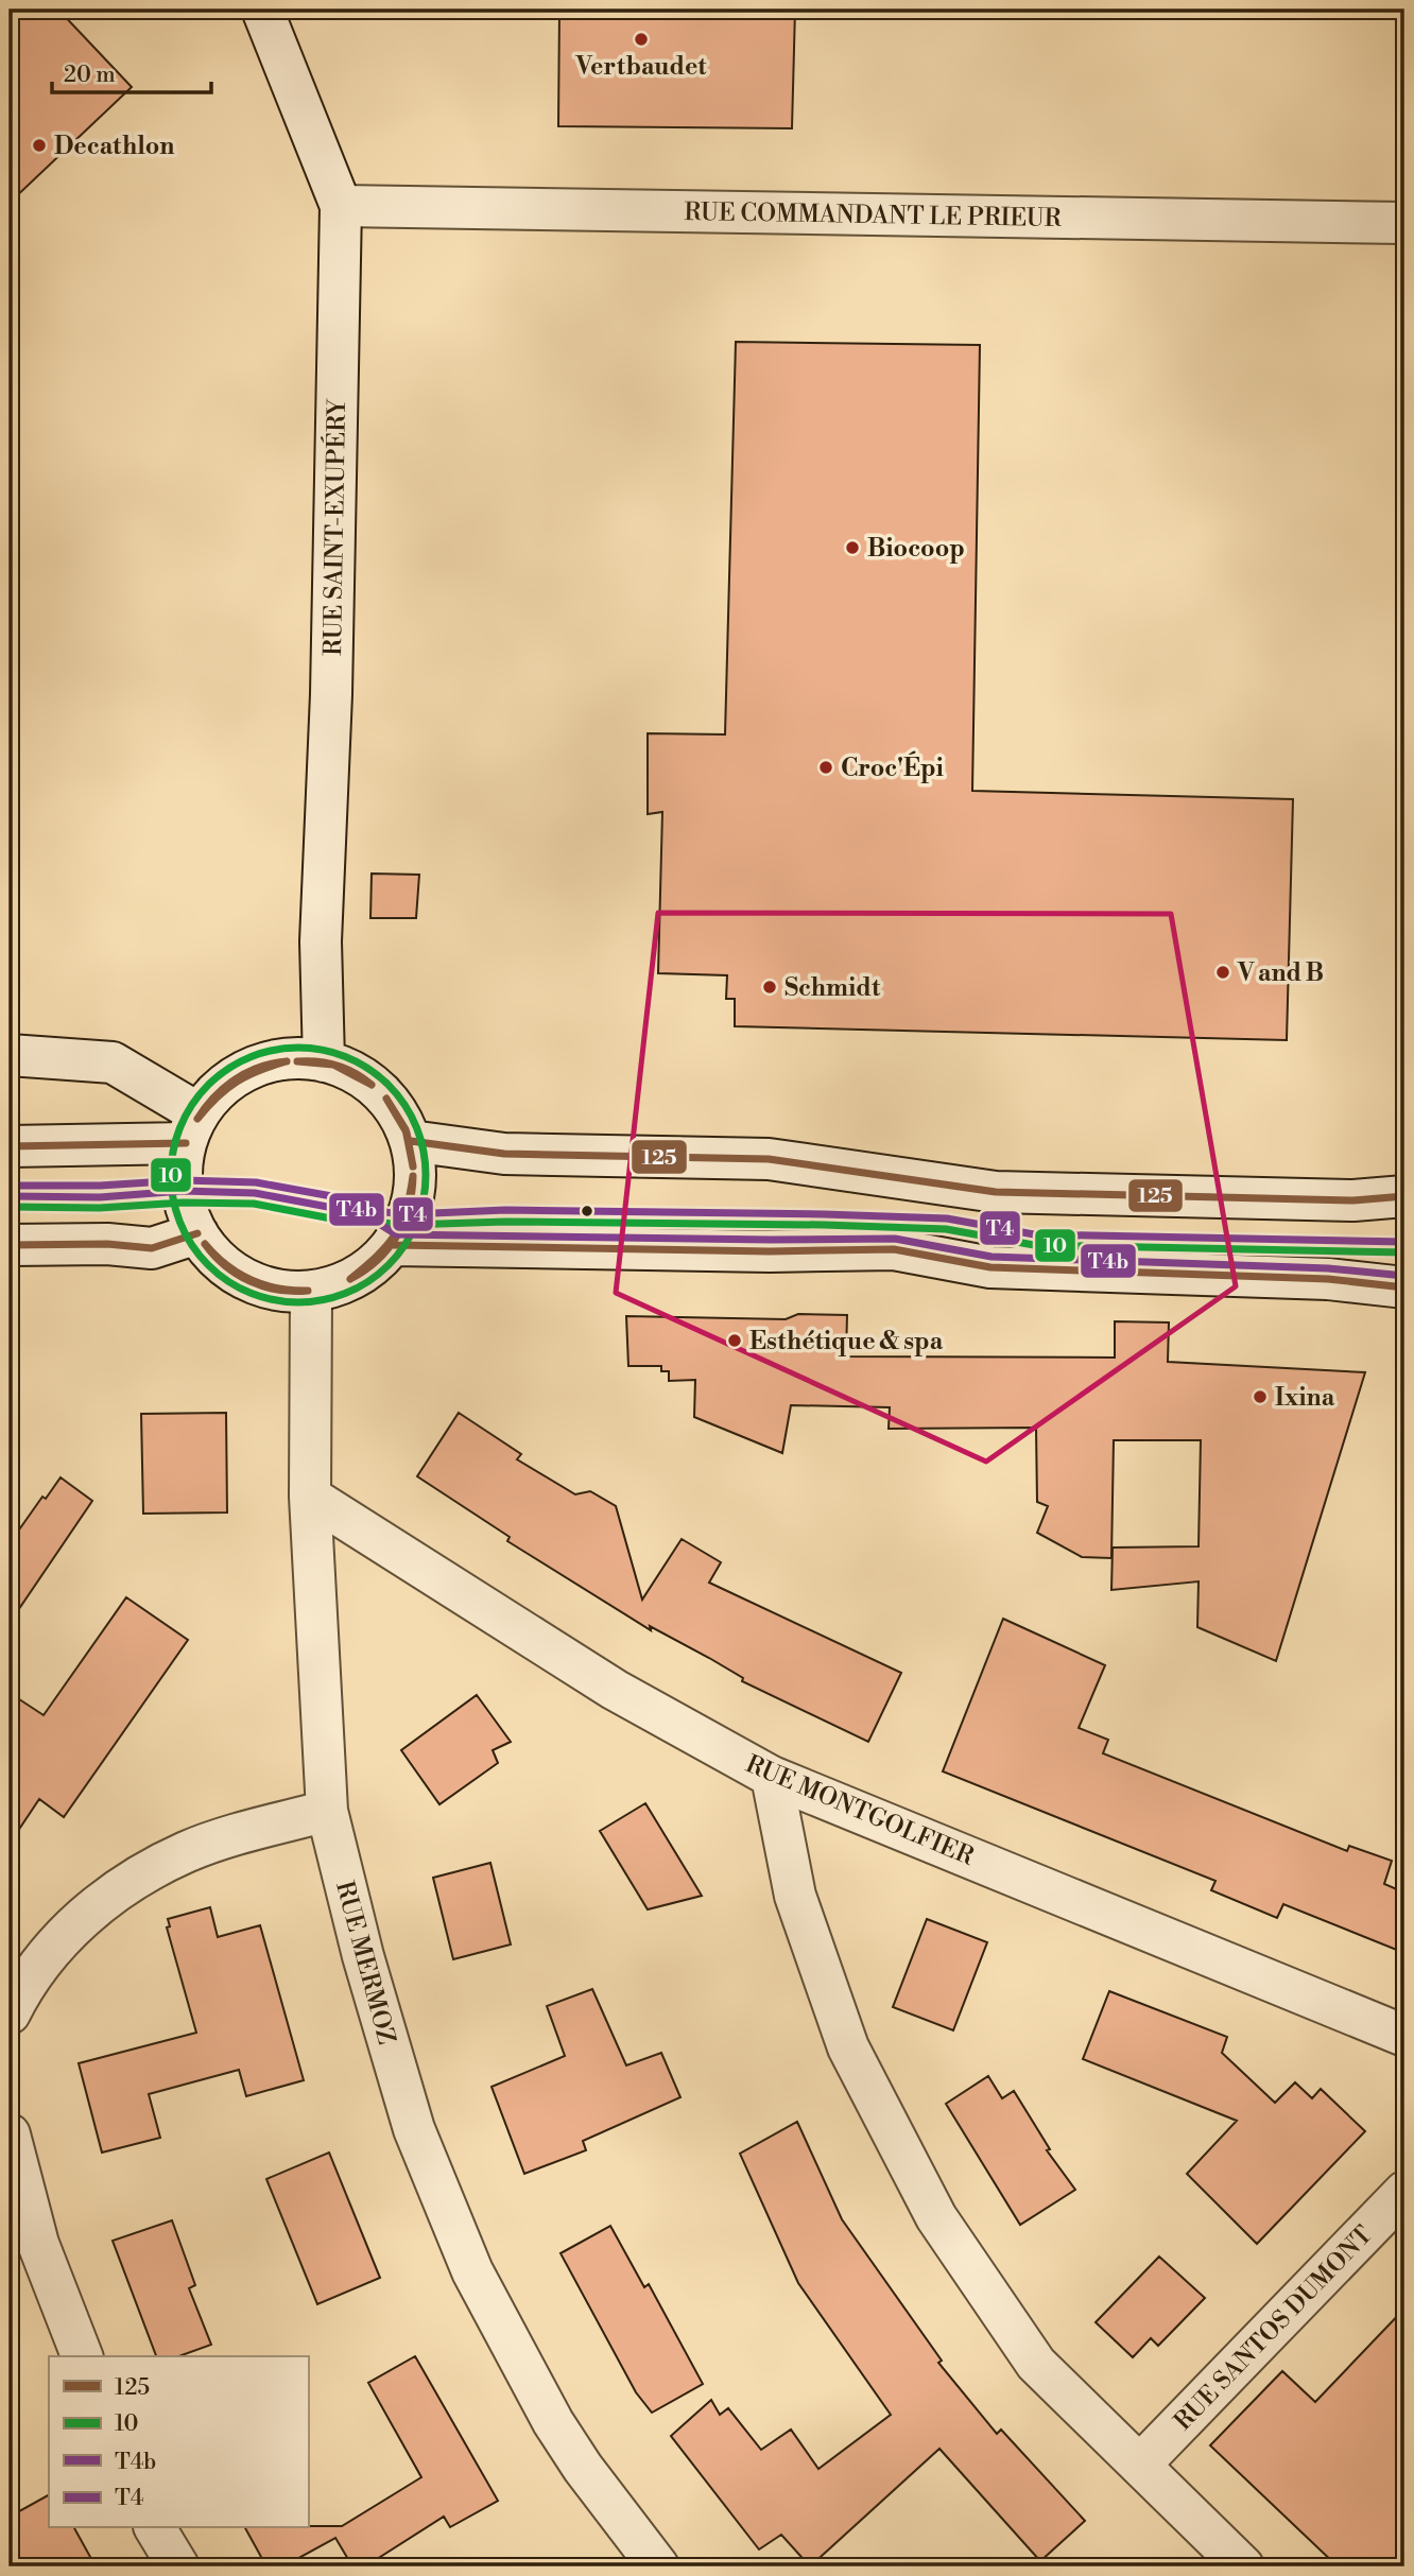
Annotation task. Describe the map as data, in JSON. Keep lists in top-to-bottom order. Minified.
{"streets":{"street":["RUE COMMANDANT LE PRIEUR","RUE SAINT-EXUPÉRY","RUE MONTGOLFIER","RUE MERMOZ","RUE SANTOS DUMONT"]},"crossings":[["RUE COMMANDANT LE PRIEUR","RUE SAINT-EXUPÉRY"],["RUE SAINT-EXUPÉRY","RUE MERMOZ"],["RUE MONTGOLFIER","RUE MERMOZ"]],"places":["Vertbaudet","Decathlon","Biocoop","Croc'Épi","V and B","Schmidt","Esthétique & spa","Ixina"],"lines":["transit line 10","transit line 125","transit line T4b","transit line T4"],"legend":["125","10","T4b","T4"],"scale_bar":"20 m"}
